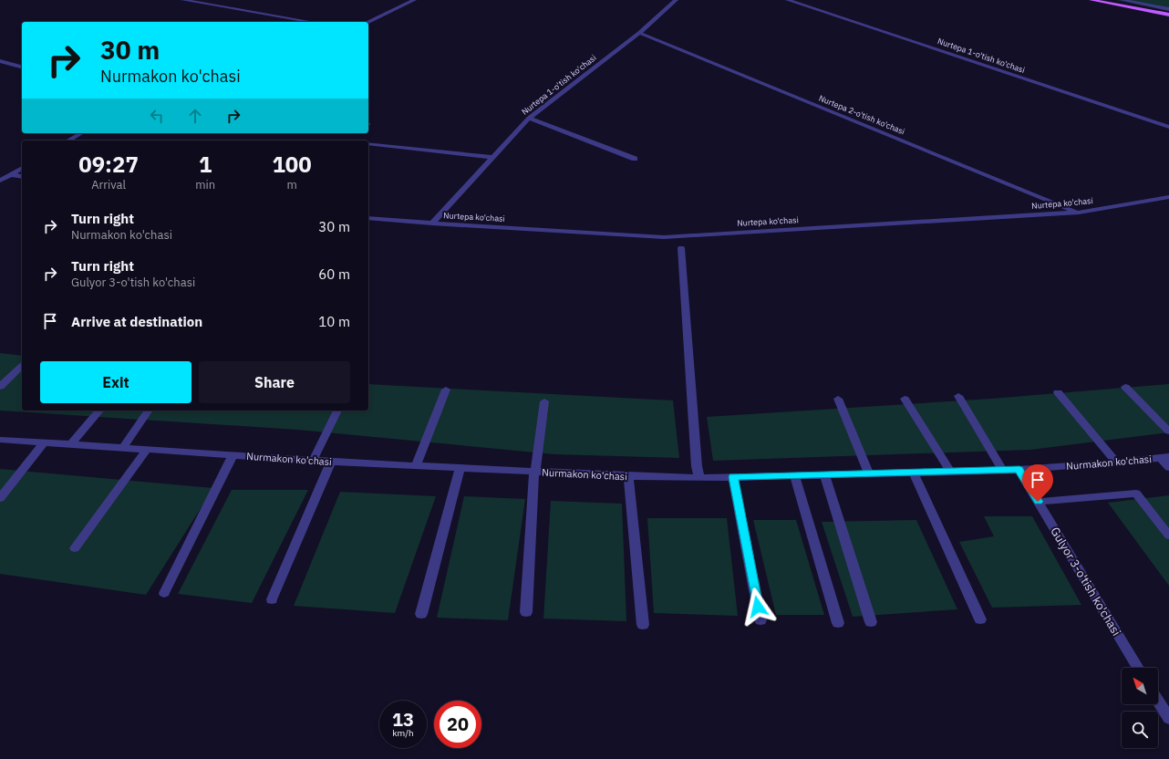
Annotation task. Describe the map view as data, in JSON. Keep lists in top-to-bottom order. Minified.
{"streets":{"street":["Nurtepa 1-o'tish ko'chasi","Nurtepa 2-o'tish ko'chasi","Nurtepa ko'chasi","Nurmakon ko'chasi","Gulyor 3-o'tish ko'chasi"]},"crossings":[["Nurtepa 1-o'tish ko'chasi","Nurtepa 2-o'tish ko'chasi"],["Nurtepa 1-o'tish ko'chasi","Nurtepa ko'chasi"],["Nurtepa 2-o'tish ko'chasi","Nurtepa ko'chasi"],["Nurmakon ko'chasi","Gulyor 3-o'tish ko'chasi"]],"north":"top left","page":{"turn":["30 m","Nurmakon ko'chasi"],"eta":["09:27","Arrival","1","min","100","m"],"list":[{"name":"Turn right","note":"Nurmakon ko'chasi","value":"30 m"},{"name":"Turn right","note":"Gulyor 3-o'tish ko'chasi","value":"60 m"},{"name":"Arrive at destination","value":"10 m"}],"buttons":["Exit","Share"],"speed":"13 km/h","limit":"20"}}
